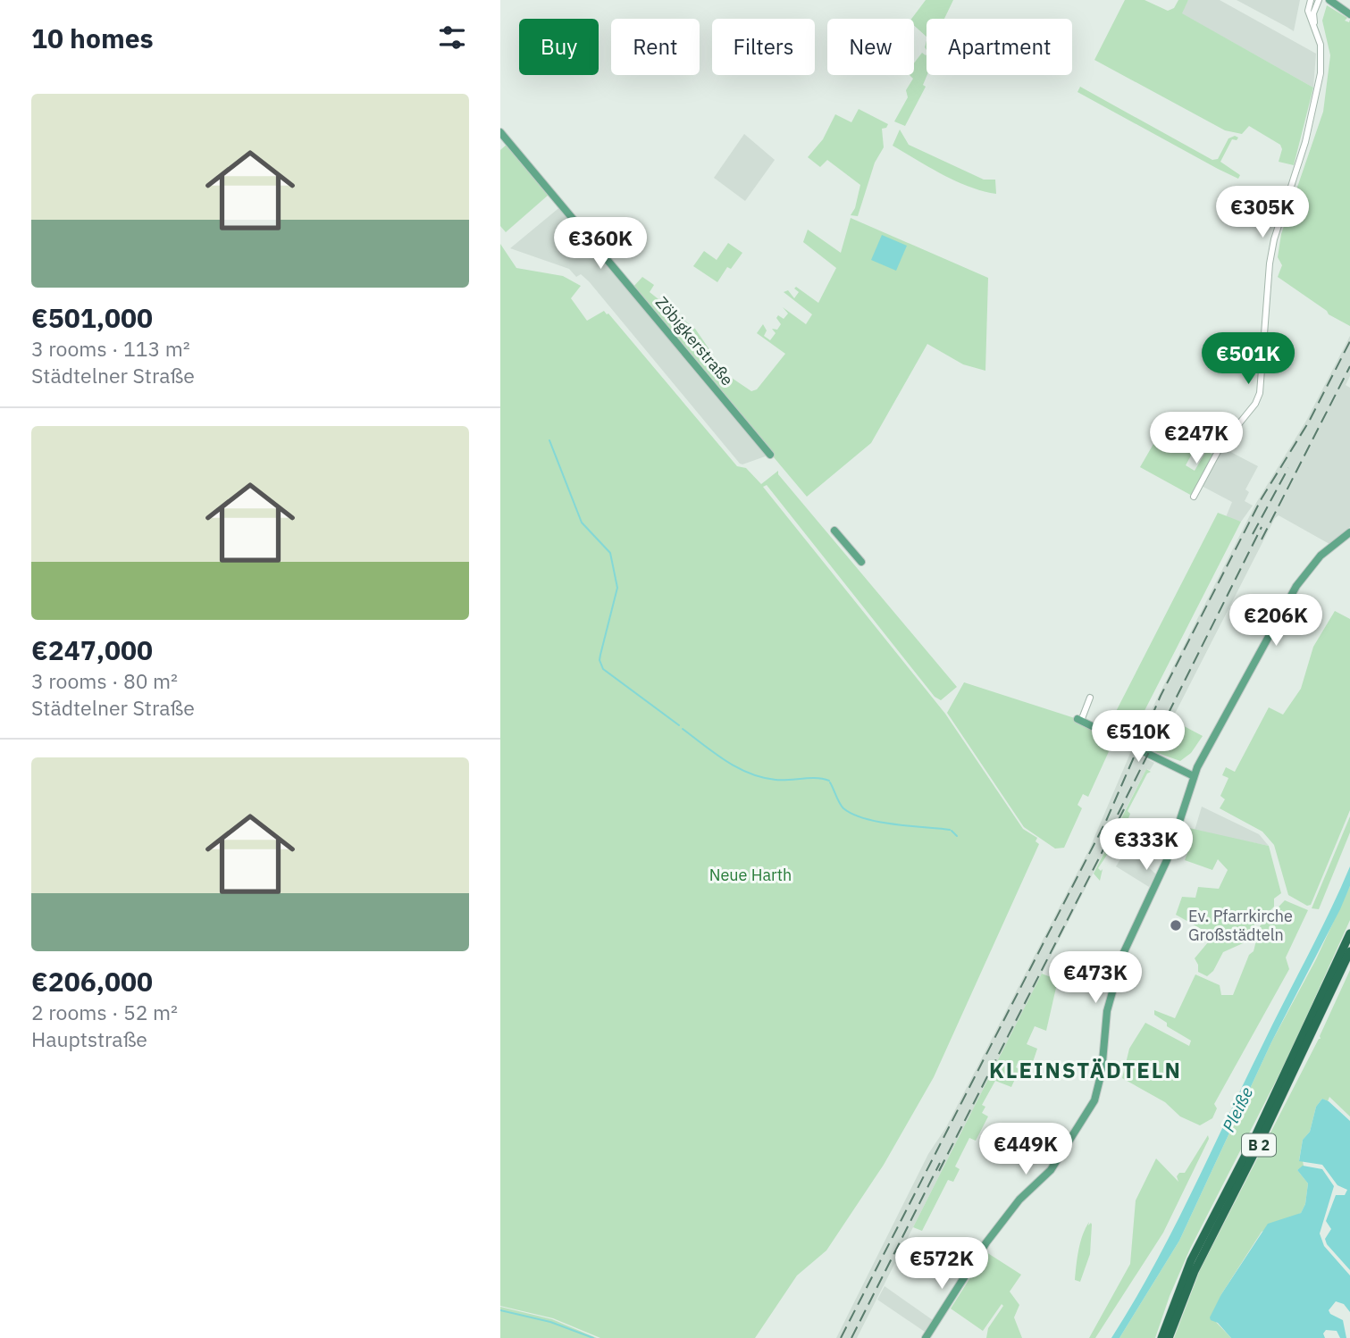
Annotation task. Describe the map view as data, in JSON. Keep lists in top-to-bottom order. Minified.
{"streets":{"highway":["B 2"],"main road":["Zöbigkerstraße"]},"districts":["KLEINSTÄDTELN"],"water":["Pleiße"],"parks":["Neue Harth"],"places":["Ev. Pfarrkirche Großstädteln"],"page":{"heading":"10 homes","chip":["Buy","Rent","Filters","New","Apartment"],"list":[{"name":"€501,000","note":"3 rooms · 113 m² · Städtelner Straße"},{"name":"€247,000","note":"3 rooms · 80 m² · Städtelner Straße"},{"name":"€206,000","note":"2 rooms · 52 m² · Hauptstraße"}],"price":["€305K","€360K","€501K","€247K","€206K","€510K","€333K","€473K","€449K","€572K"]}}
